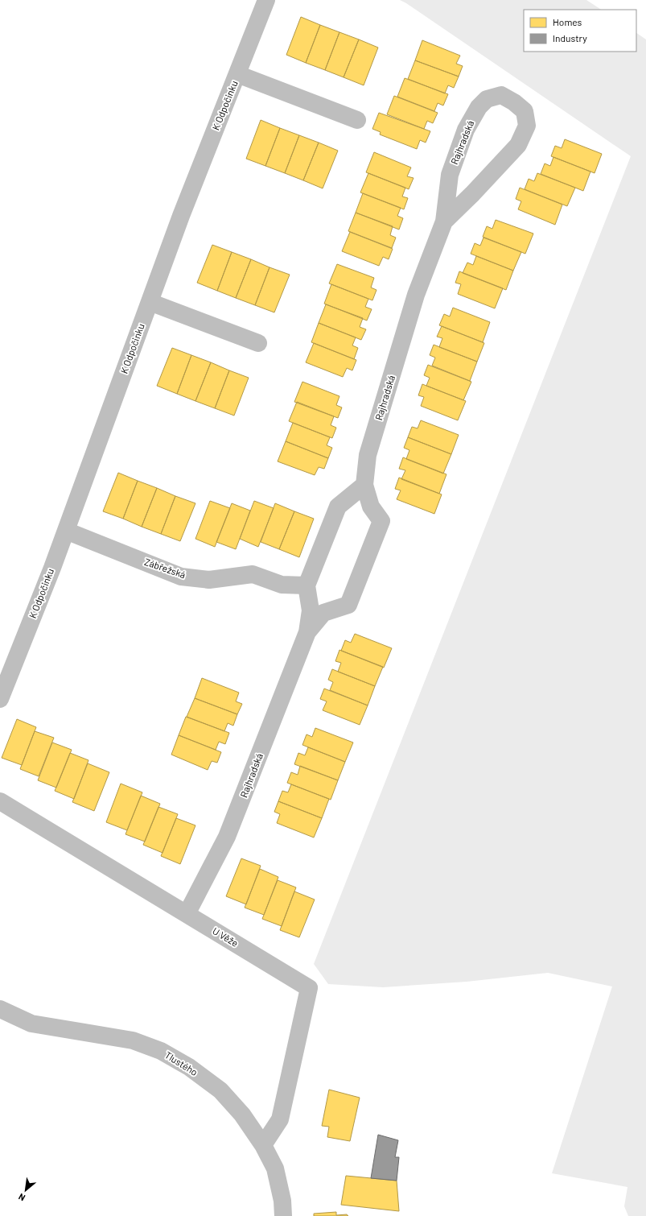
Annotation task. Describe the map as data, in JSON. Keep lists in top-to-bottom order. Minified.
{"streets":{"street":["K Odpočinku","Rajhradská","Zábřežská","U Věže","Tlustého"]},"crossings":[["K Odpočinku","Zábřežská"],["Rajhradská","Zábřežská"],["Rajhradská","U Věže"],["U Věže","Tlustého"]],"legend":["Homes","Industry"],"north":"bottom left"}
